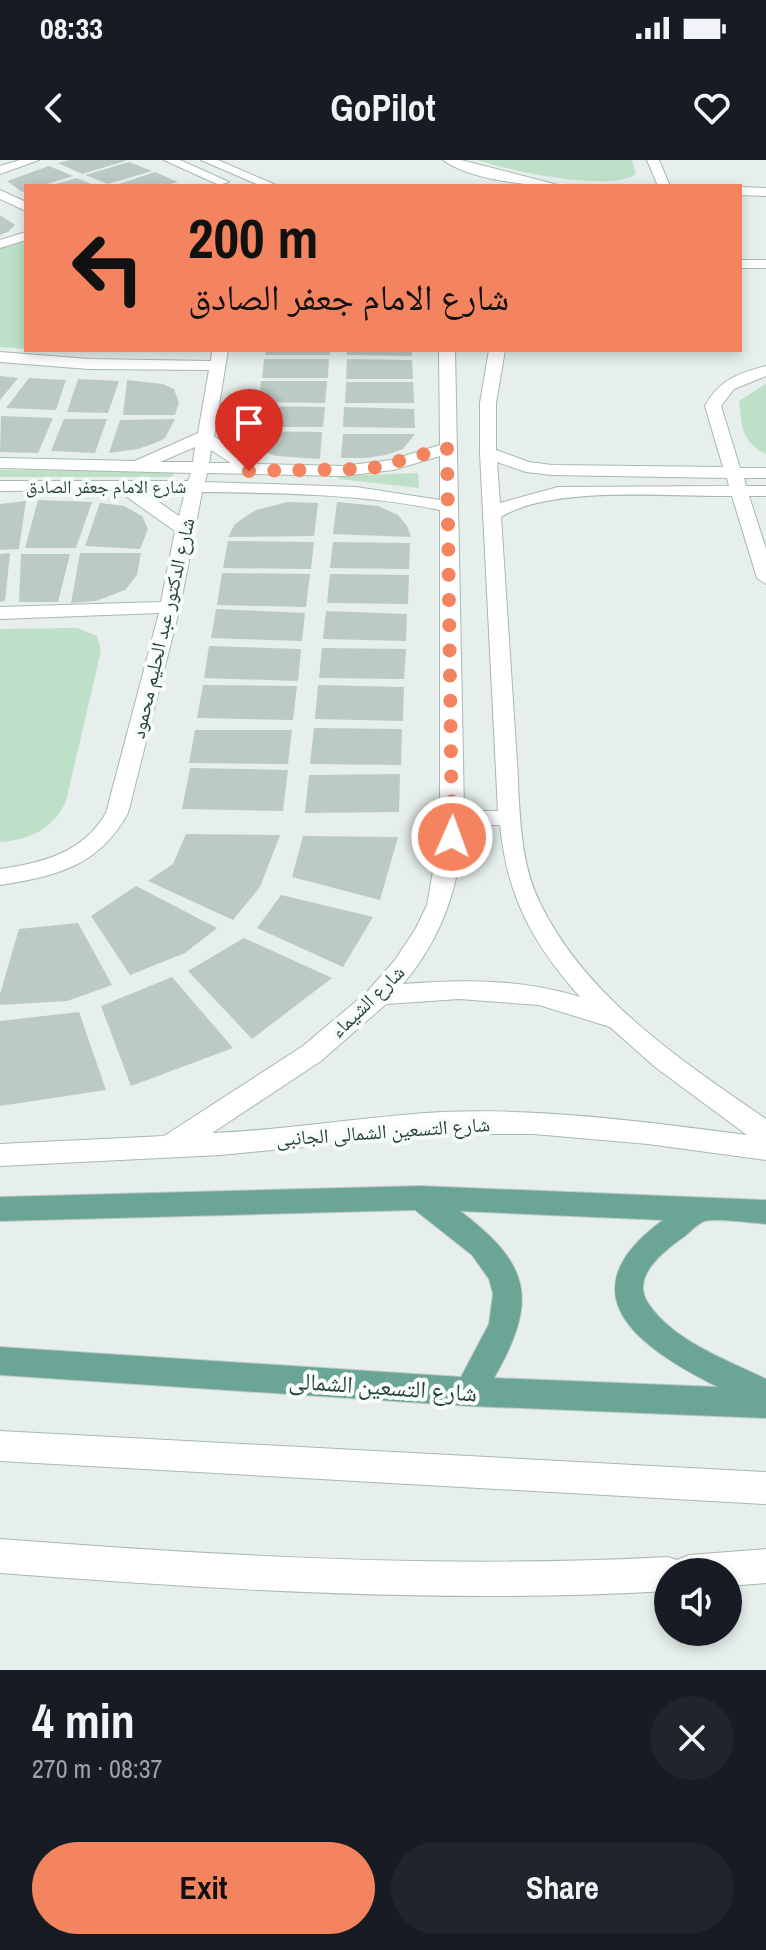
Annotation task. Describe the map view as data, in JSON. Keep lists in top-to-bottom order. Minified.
{"streets":{"main road":["شارع التسعين الشمالى"],"street":["شارع الامام جعفر الصادق","شارع الدكتور عبد الحليم محمود","شارع الشيماء","شارع التسعين الشمالى الجانبى"]},"crossings":[["شارع الامام جعفر الصادق","شارع الدكتور عبد الحليم محمود"],["شارع الامام جعفر الصادق","شارع الشيماء"],["شارع الشيماء","شارع التسعين الشمالى الجانبى"]],"page":{"status":"08:33","header":"GoPilot","turn":["200 m","شارع الامام جعفر الصادق"],"heading":["4 min","270 m · 08:37"],"buttons":["Exit","Share"]}}
